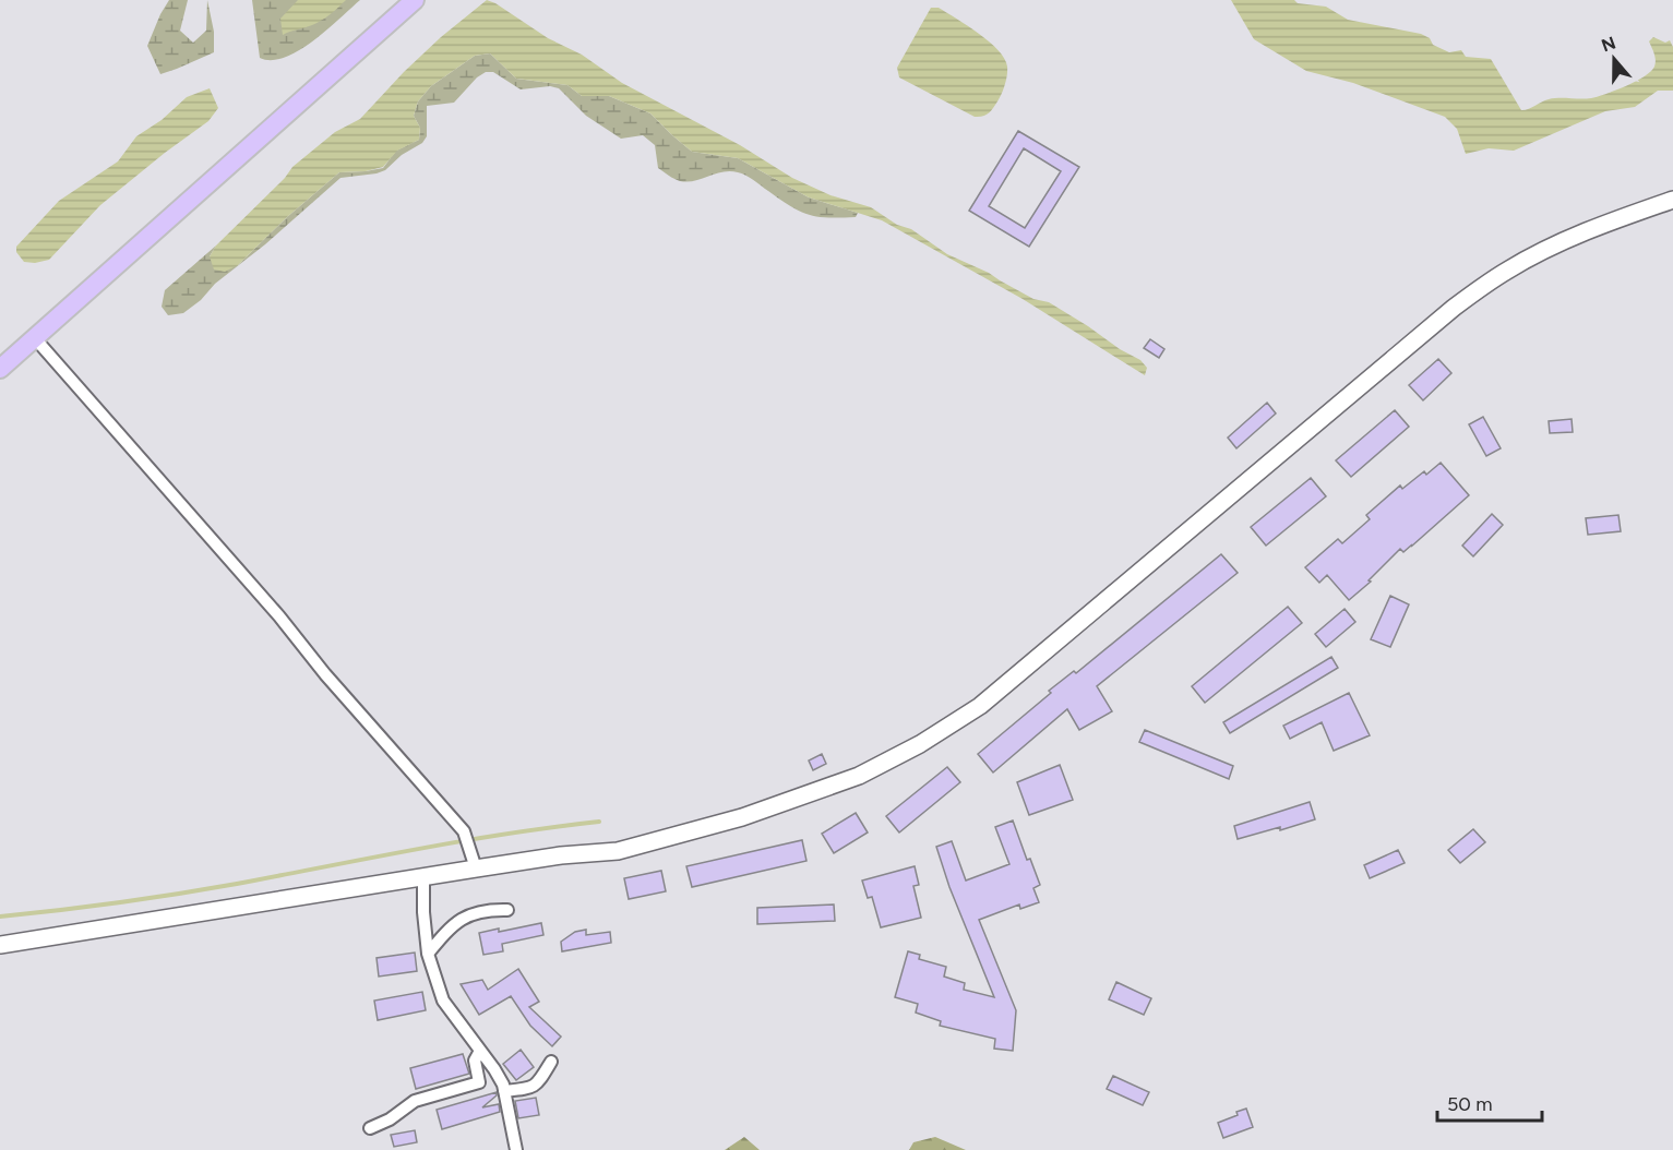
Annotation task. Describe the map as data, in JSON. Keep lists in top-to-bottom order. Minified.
{"scale_bar":"50 m","north":"top"}
